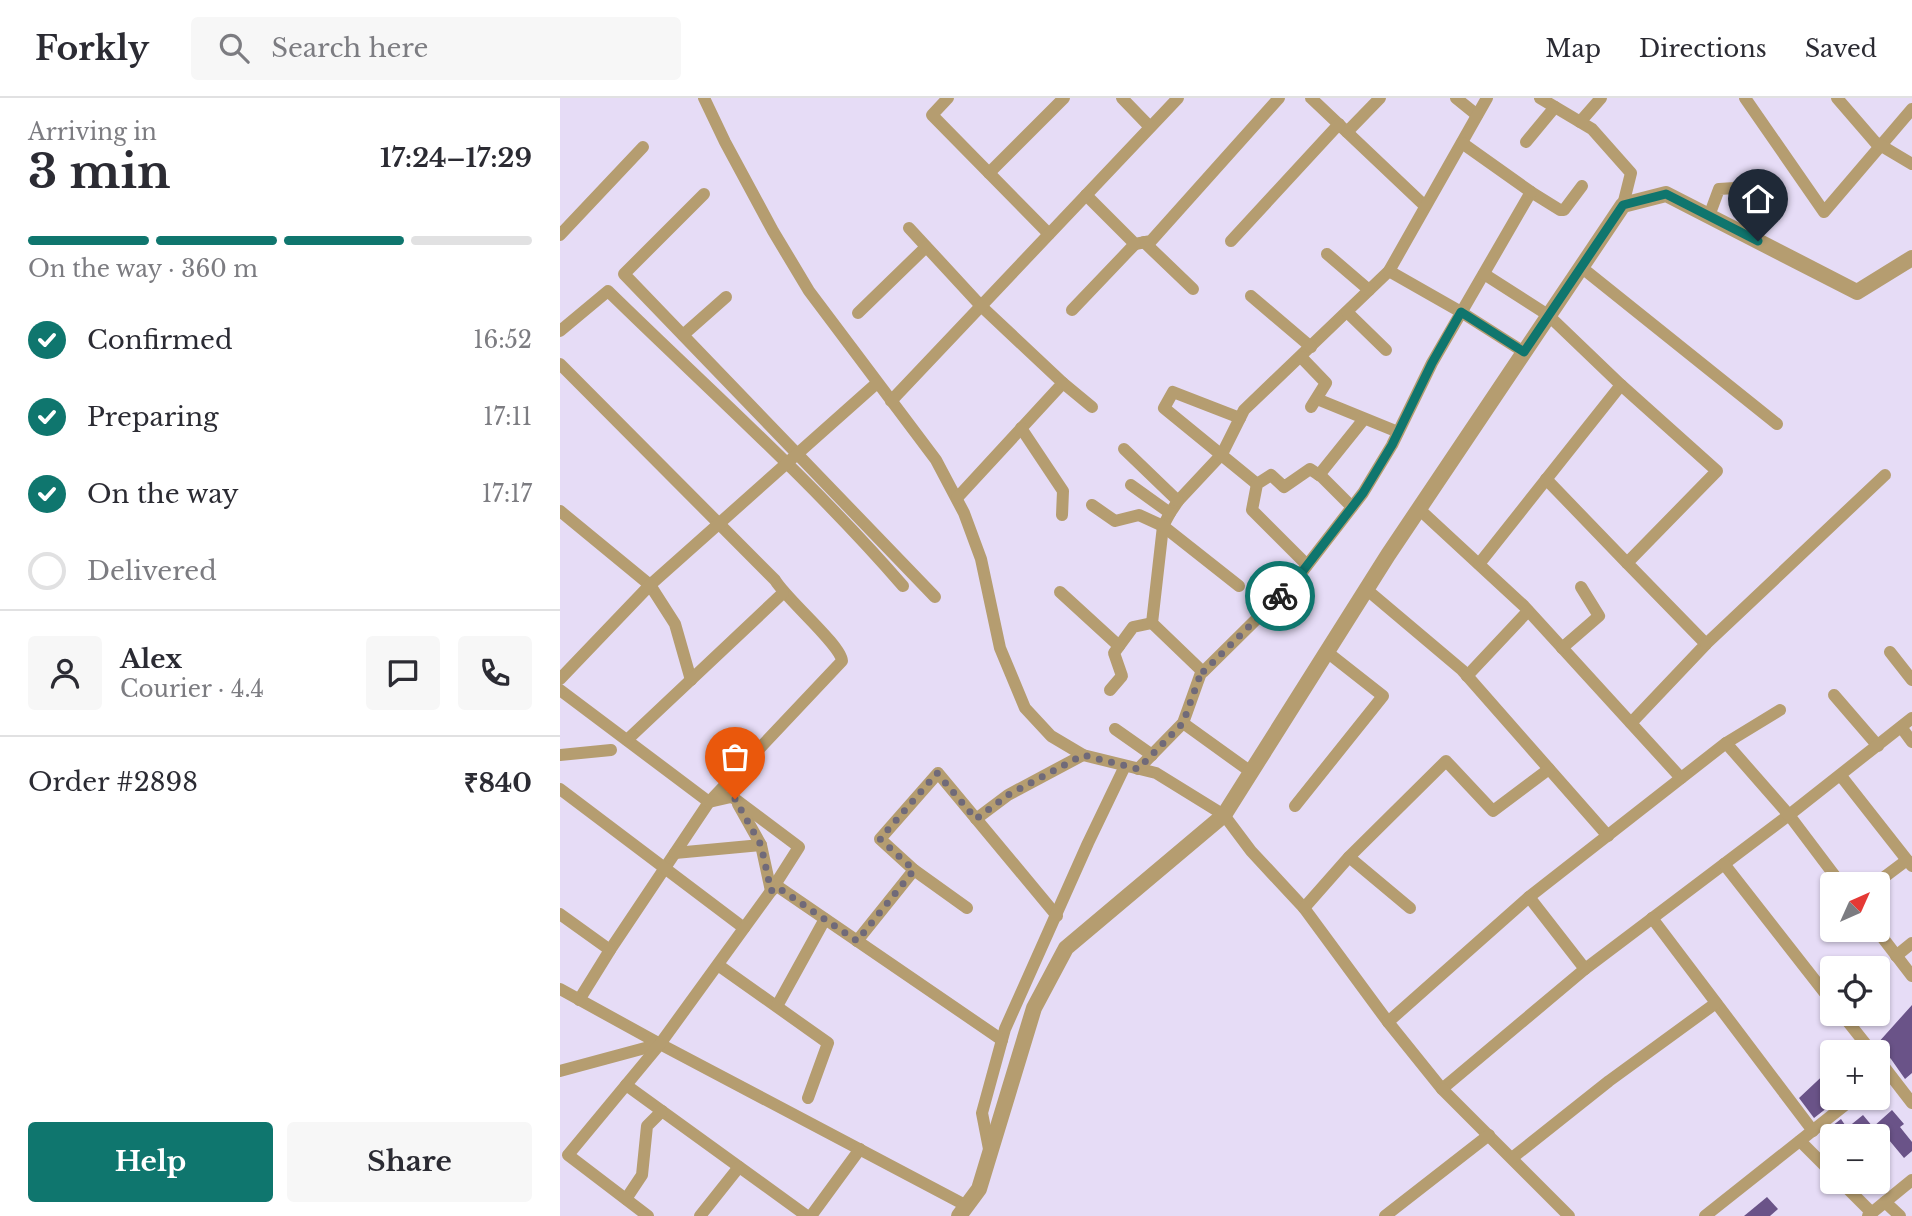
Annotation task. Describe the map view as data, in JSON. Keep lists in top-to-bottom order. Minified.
{"north":"top right","page":{"header":"Forkly","search":"Search here","nav":["Map","Directions","Saved"],"heading":["3 min","Arriving in","17:24–17:29"],"panel":["Alex","Courier · 4.4","Order #2898","₹840"],"bar":"On the way · 360 m","list":[["Confirmed","16:52"],["Preparing","17:11"],["On the way","17:17"],"Delivered"],"map_buttons":["+","−"],"buttons":["Help","Share"]}}
